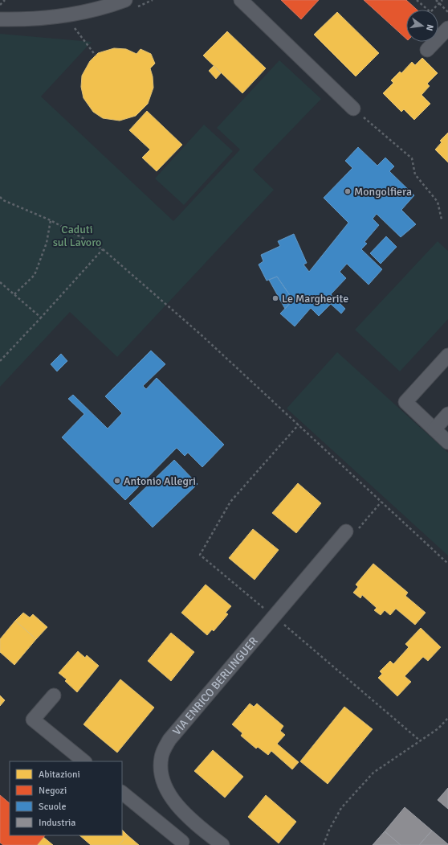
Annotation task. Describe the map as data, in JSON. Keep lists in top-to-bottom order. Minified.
{"streets":{"street":["VIA ENRICO BERLINGUER"]},"parks":["Caduti sul Lavoro"],"places":["Mongolfiera","Le Margherite","Antonio Allegri"],"legend":["Abitazioni","Negozi","Scuole","Industria"],"north":"right"}
